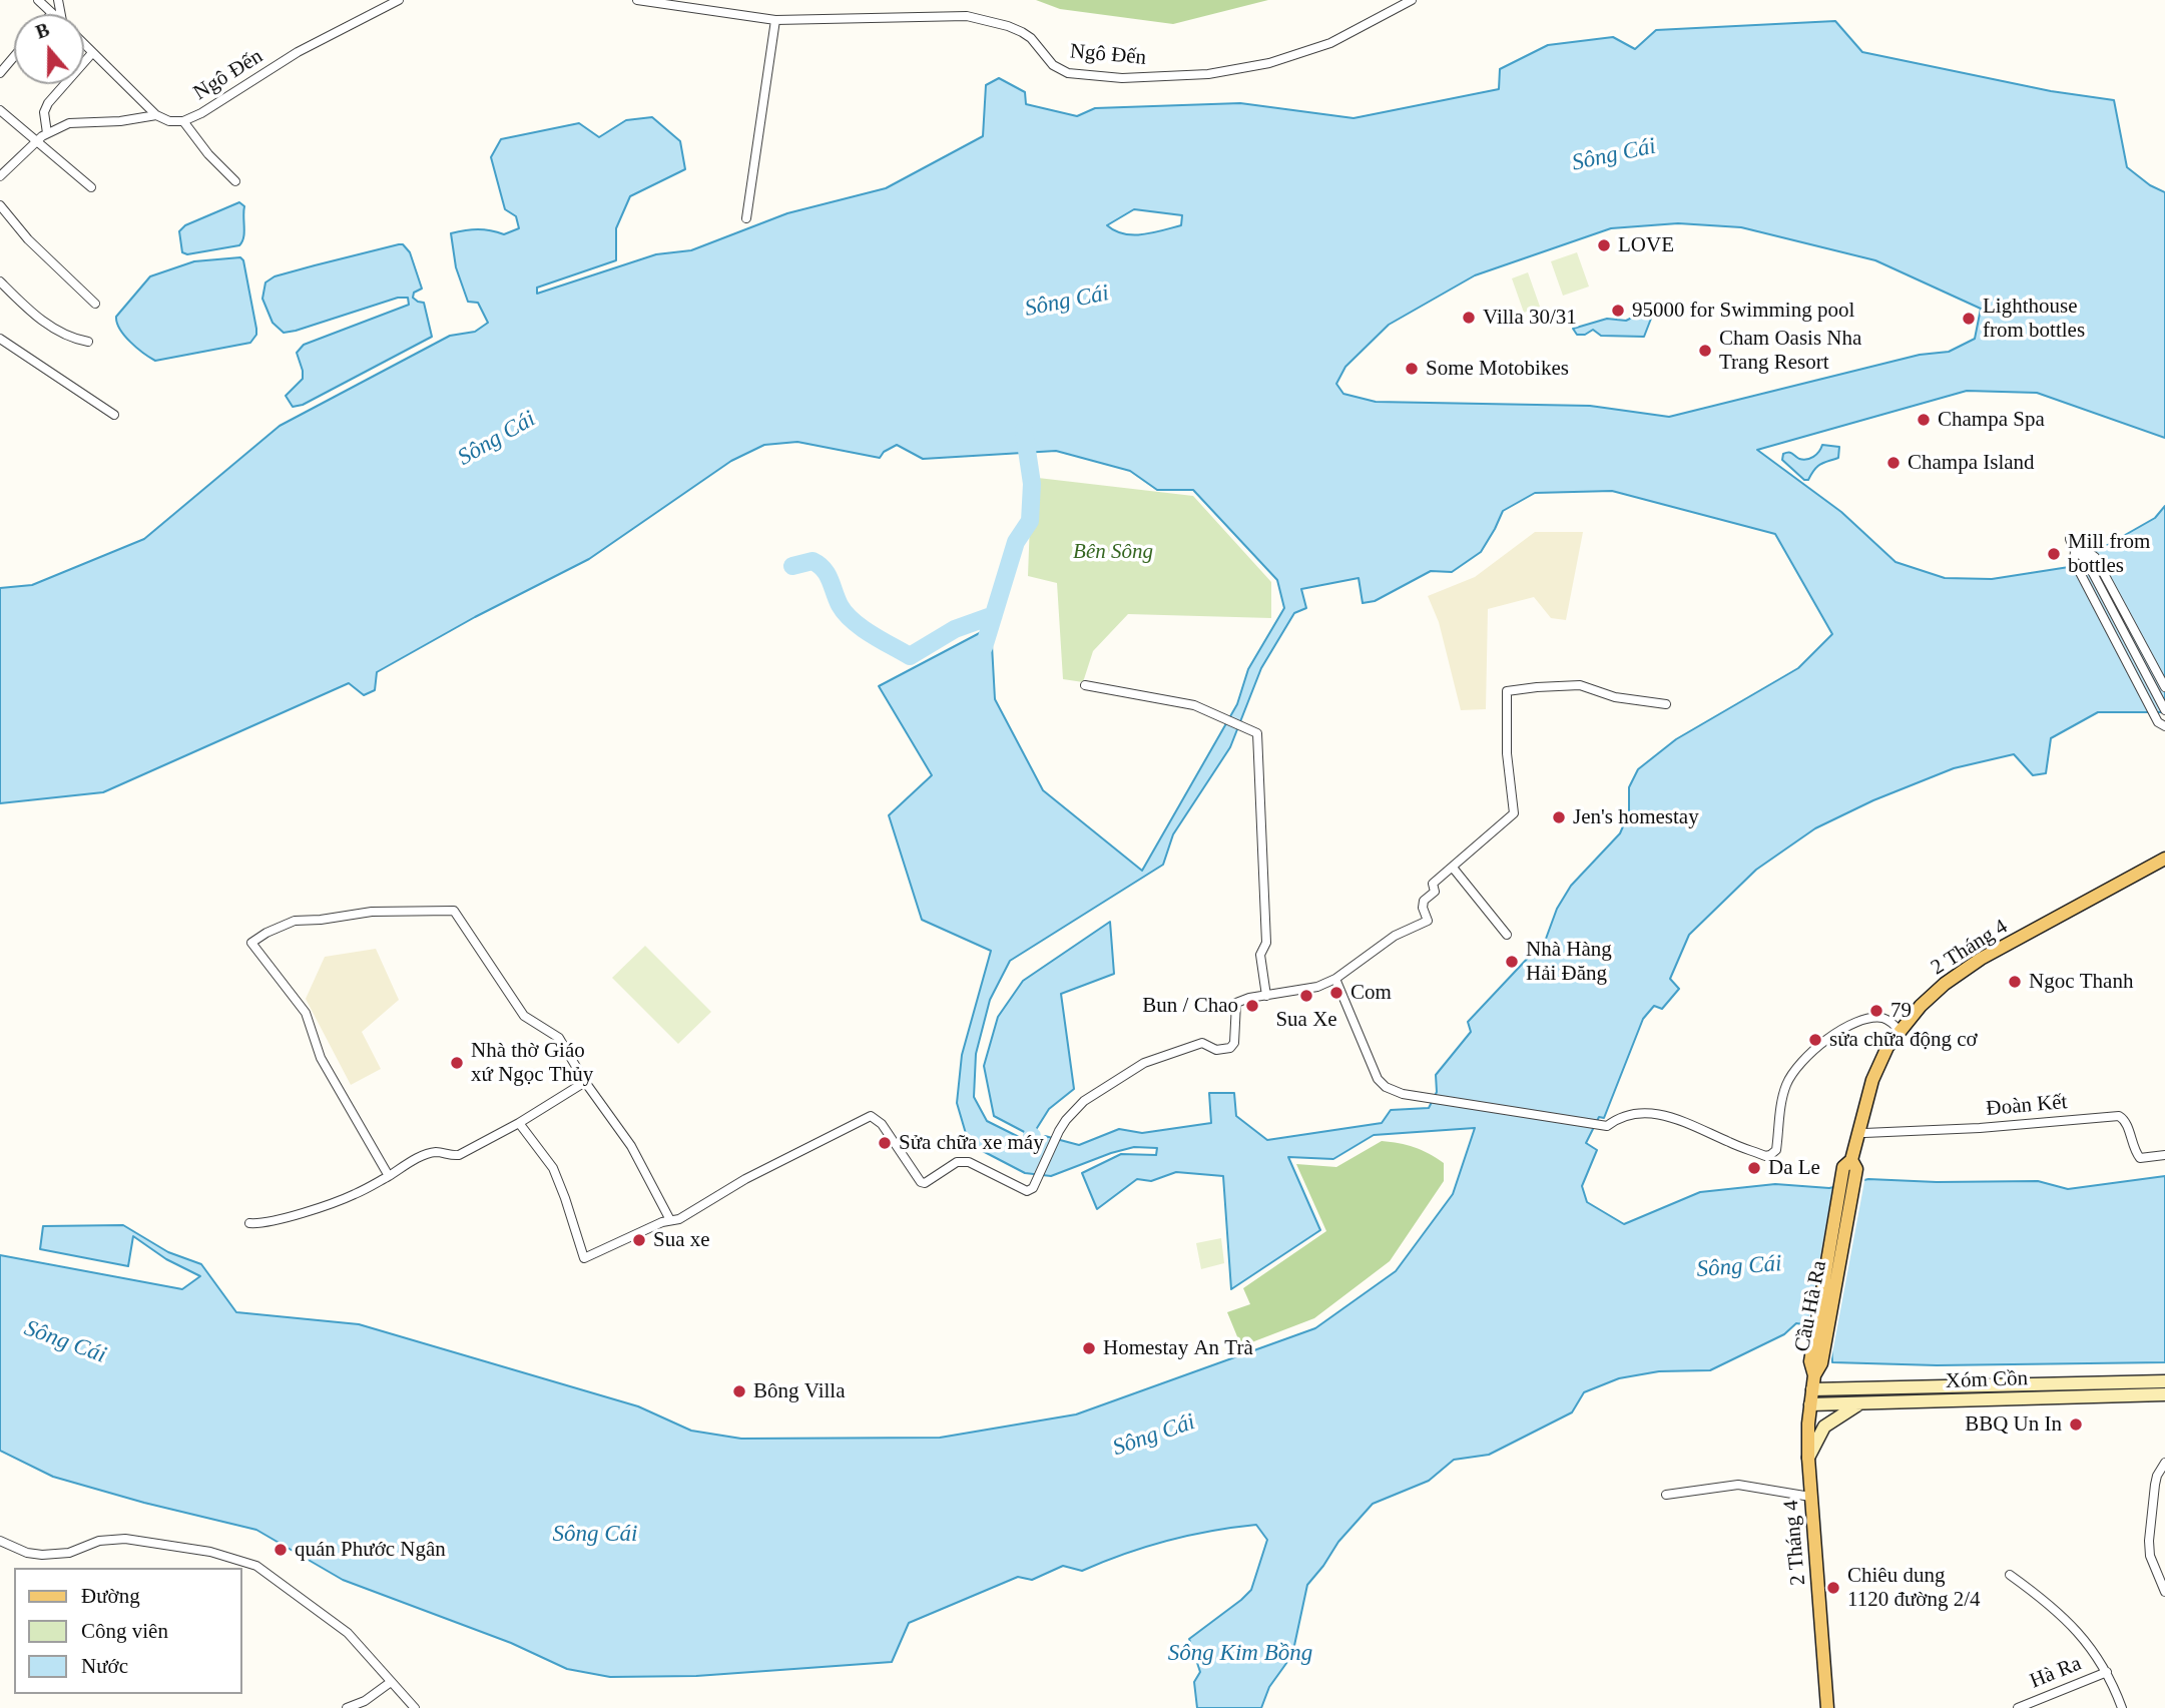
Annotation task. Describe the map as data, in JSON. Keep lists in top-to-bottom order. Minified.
{"streets":{"main road":["2 Tháng 4","Cầu Hà Ra"],"street":["Ngô Đến","Đoàn Kết","Xóm Cồn","Hà Ra"]},"crossings":[["2 Tháng 4","Cầu Hà Ra"],["2 Tháng 4","Xóm Cồn"]],"water":["Sông Cái","Sông Kim Bồng"],"parks":["Bên Sông"],"places":["LOVE","95000 for Swimming pool","Villa 30/31","Lighthouse from bottles","Cham Oasis Nha Trang Resort","Some Motobikes","Champa Spa","Champa Island","Mill from bottles","Jen's homestay","Nhà Hàng Hải Đăng","Ngoc Thanh","Com","Sua Xe","Bun / Chao","79","sửa chữa động cơ","Nhà thờ Giáo xứ Ngọc Thủy","Sửa chữa xe máy","Da Le","Sua xe","Homestay An Trà","Bông Villa","BBQ Un In","quán Phước Ngân","Chiêu dung 1120 đường 2/4"],"legend":["Đường","Công viên","Nước"],"north":"top"}
